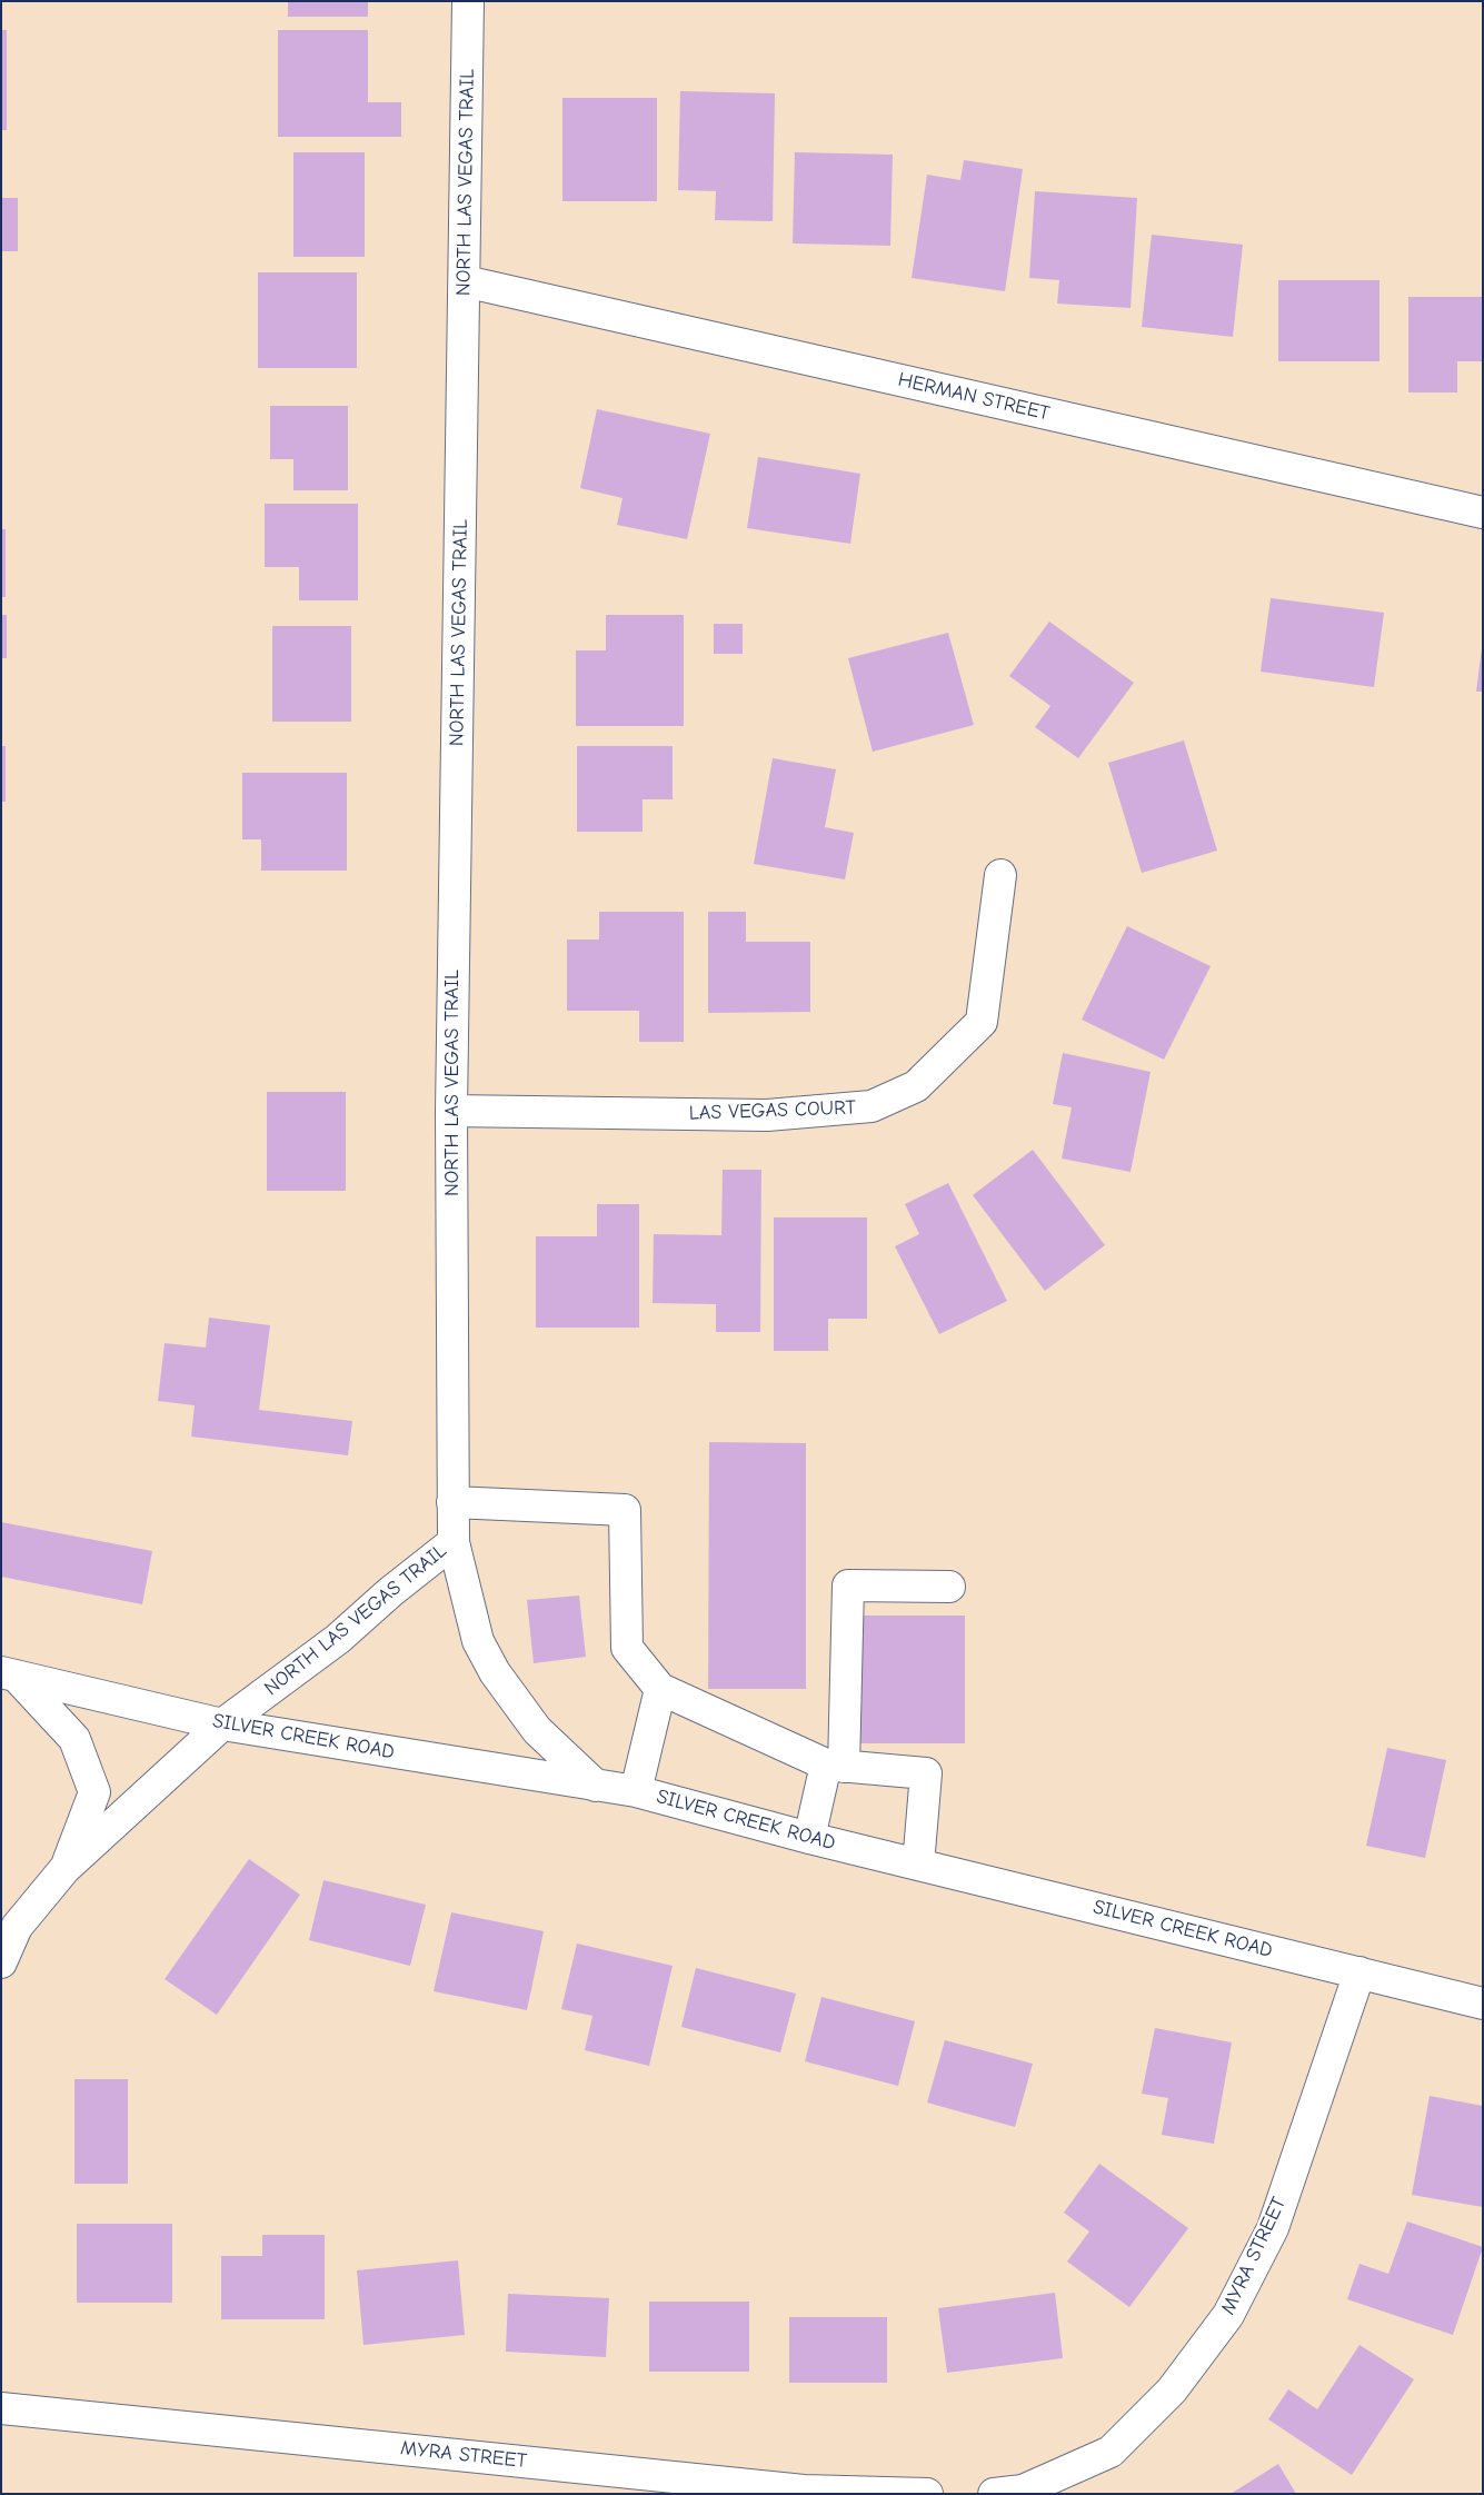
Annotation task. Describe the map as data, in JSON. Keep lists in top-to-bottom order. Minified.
{"streets":{"street":["NORTH LAS VEGAS TRAIL","HERMAN STREET","LAS VEGAS COURT","SILVER CREEK ROAD","MYRA STREET"]},"crossings":[["NORTH LAS VEGAS TRAIL","HERMAN STREET"],["NORTH LAS VEGAS TRAIL","LAS VEGAS COURT"],["NORTH LAS VEGAS TRAIL","SILVER CREEK ROAD"],["SILVER CREEK ROAD","MYRA STREET"]]}
